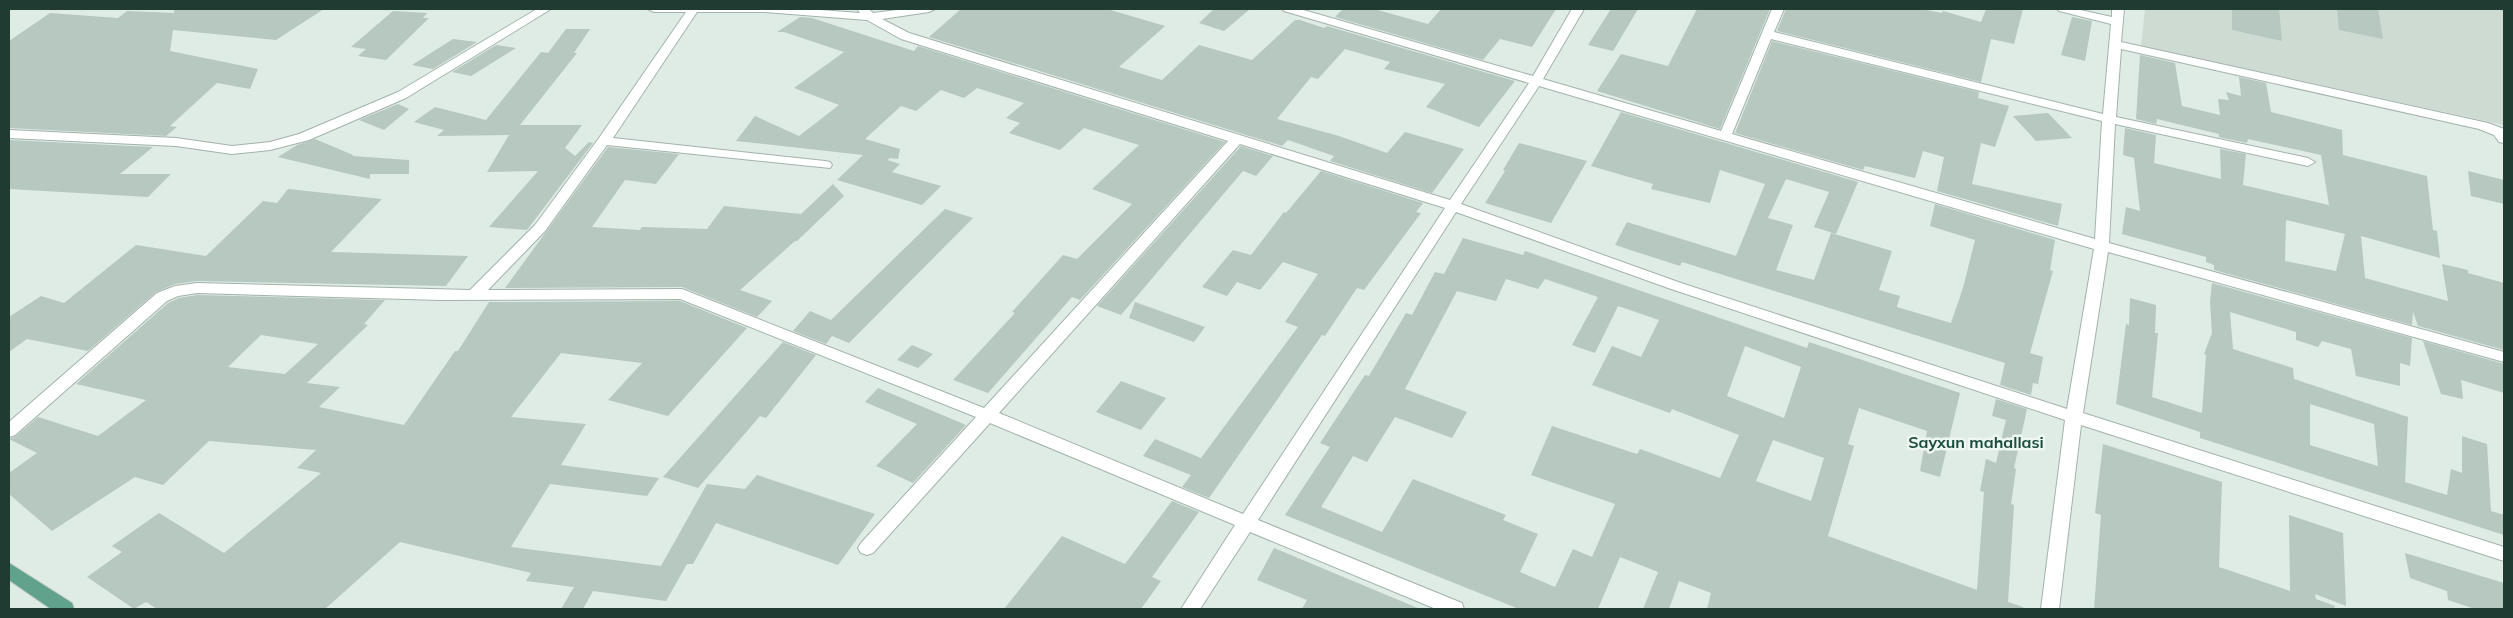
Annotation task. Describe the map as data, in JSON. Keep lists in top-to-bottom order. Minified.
{"districts":["Sayxun mahallasi"]}
